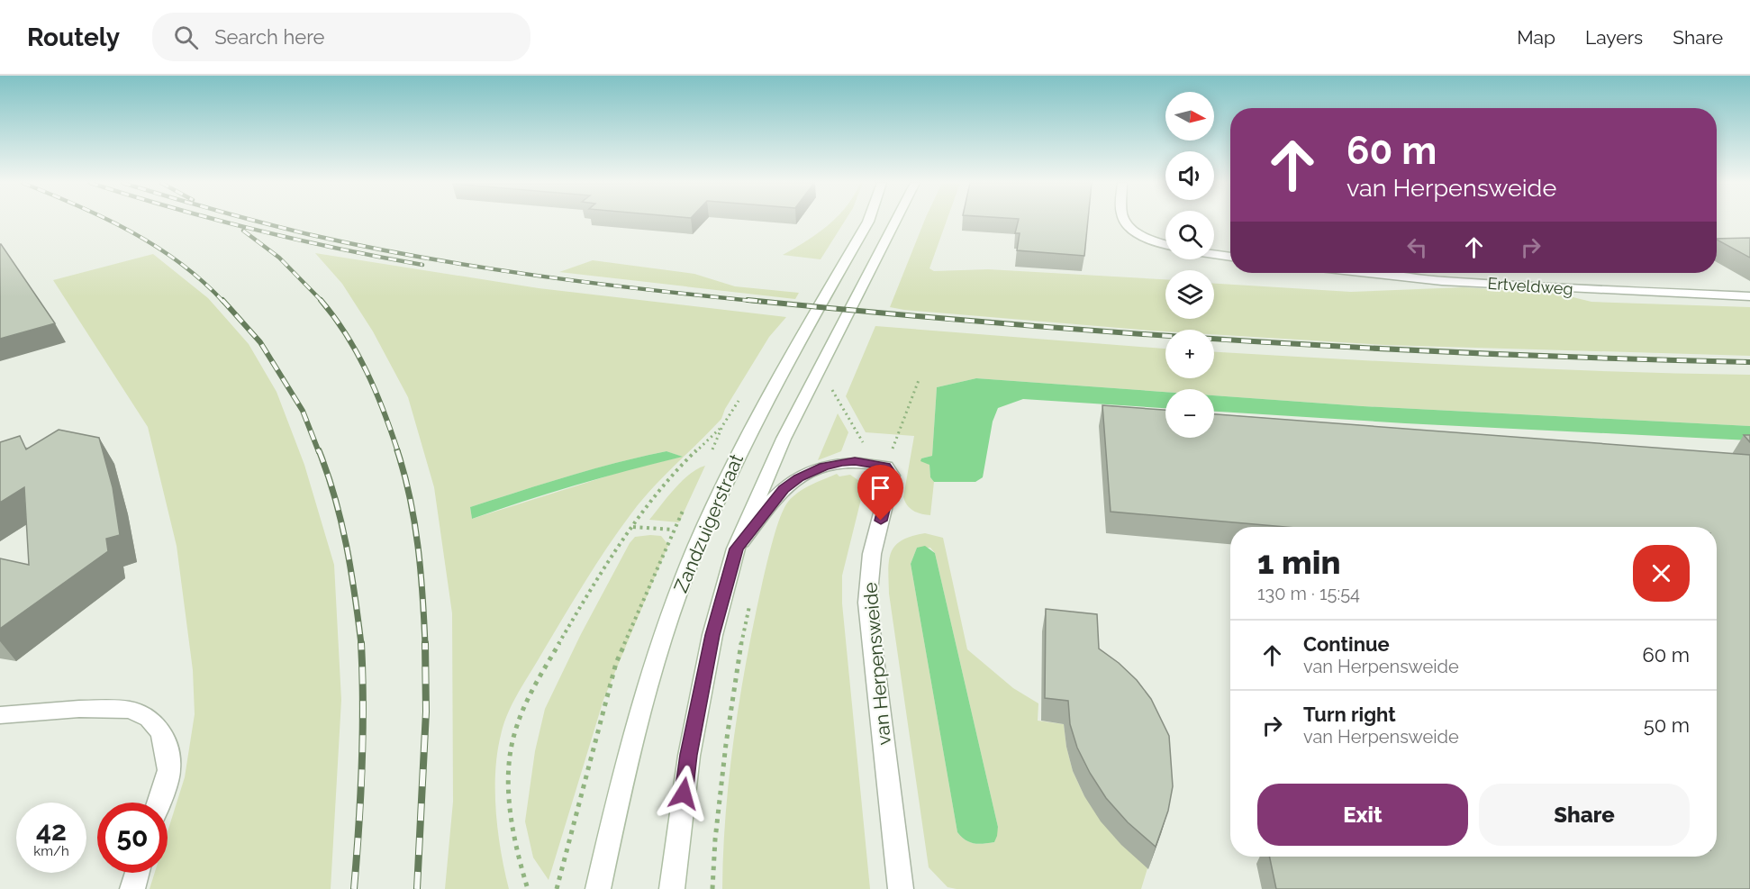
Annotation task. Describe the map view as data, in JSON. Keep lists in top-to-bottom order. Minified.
{"streets":{"main road":["Ertveldweg","Zandzuigerstraat","van Herpensweide"]},"north":"right","page":{"header":"Routely","search":"Search here","nav":["Map","Layers","Share"],"map_buttons":["+","−"],"turn":["60 m","van Herpensweide"],"heading":["1 min","130 m · 15:54"],"list":[{"name":"Continue","note":"van Herpensweide","value":"60 m"},{"name":"Turn right","note":"van Herpensweide","value":"50 m"}],"buttons":["Exit","Share"],"speed":"42 km/h","limit":"50"}}
